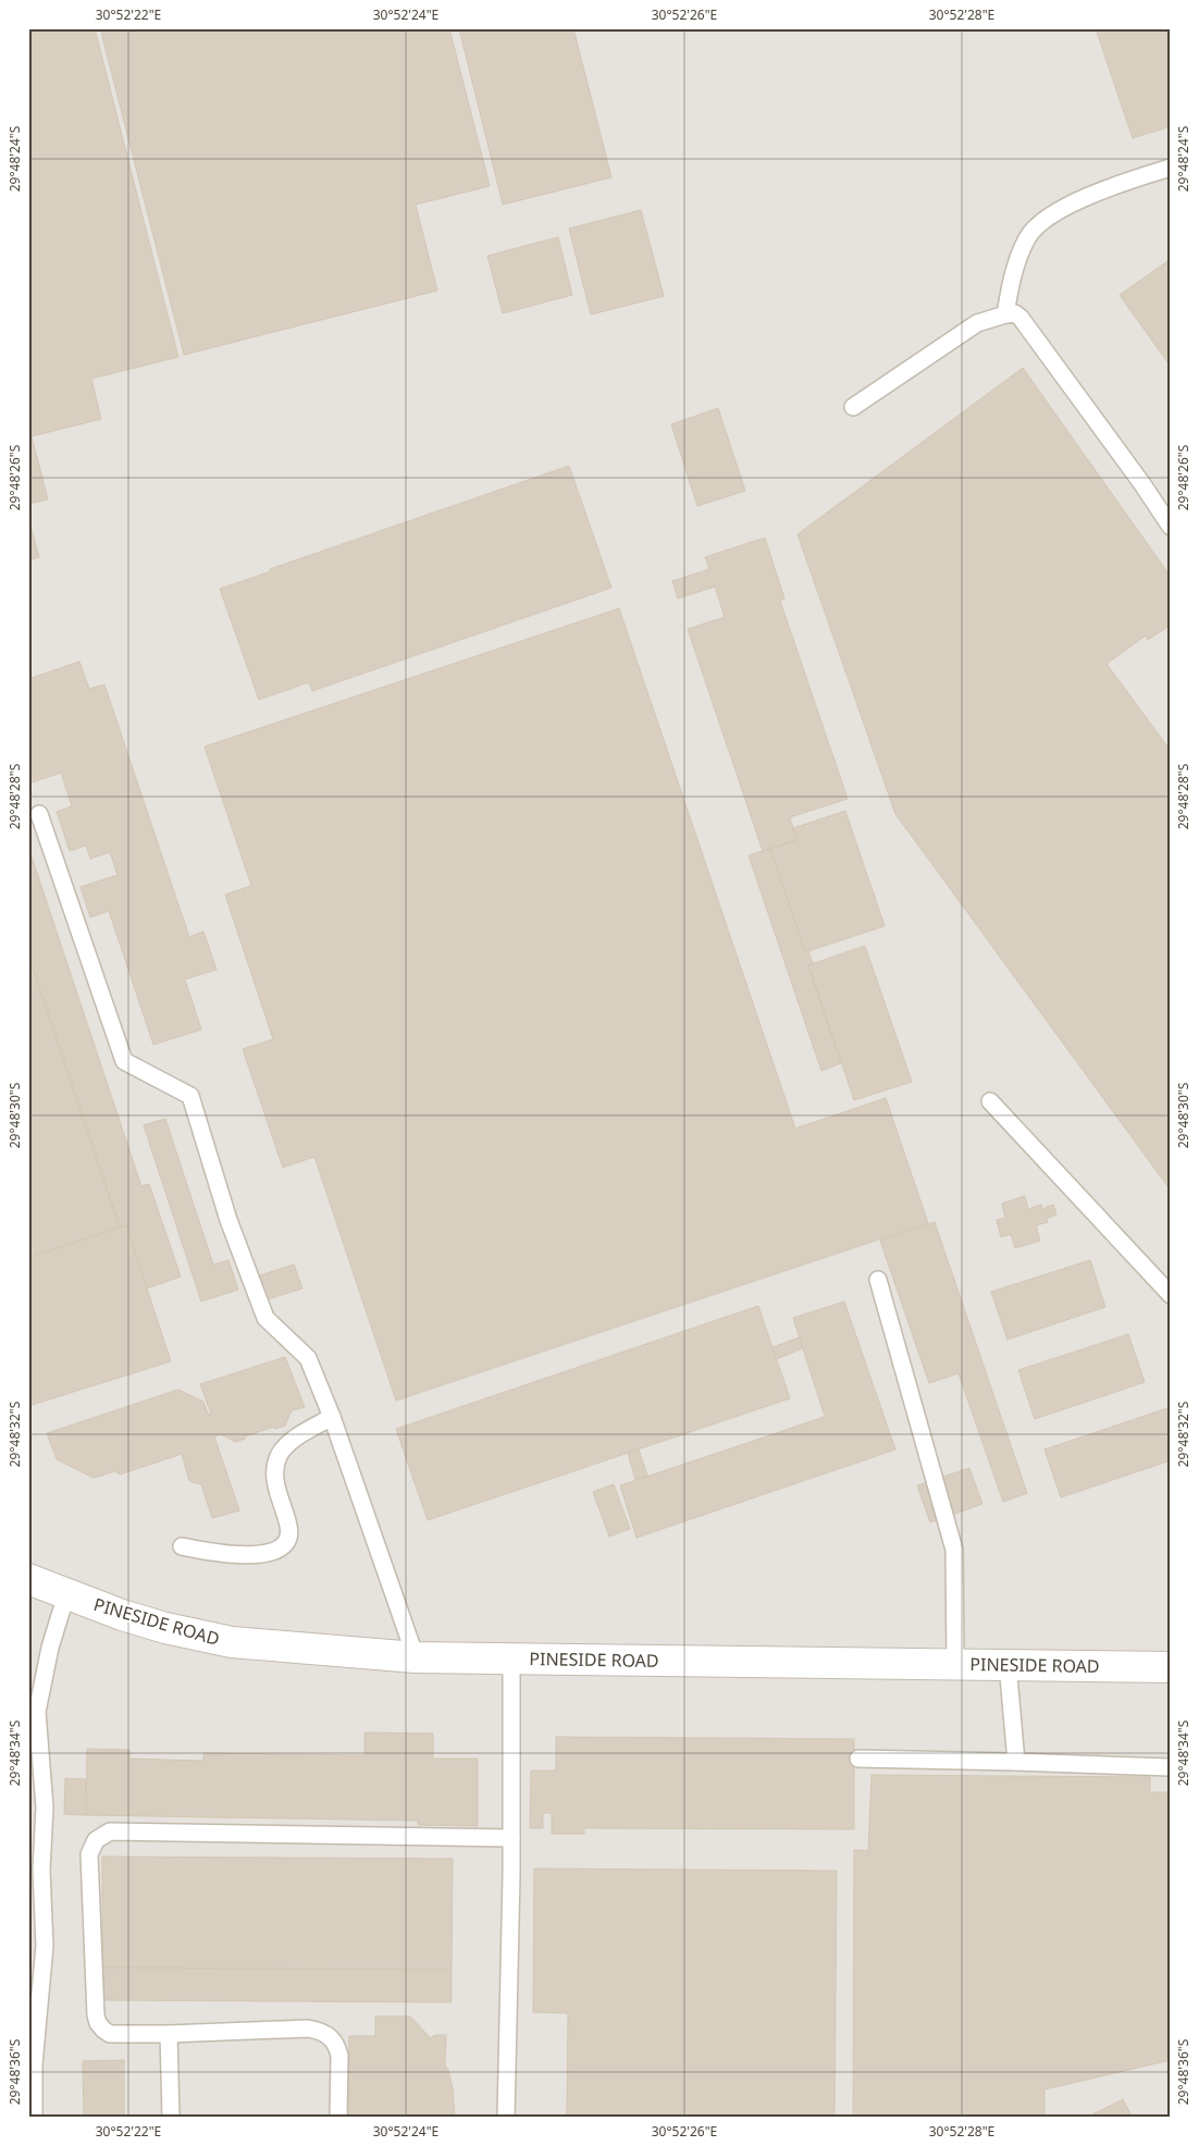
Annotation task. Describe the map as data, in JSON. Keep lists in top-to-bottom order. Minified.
{"streets":{"street":["PINESIDE ROAD"]},"coordinates":["30°52'22\"E","30°52'24\"E","30°52'26\"E","30°52'28\"E","29°48'24\"S","29°48'26\"S","29°48'28\"S","29°48'30\"S","29°48'32\"S","29°48'34\"S","29°48'36\"S"]}
